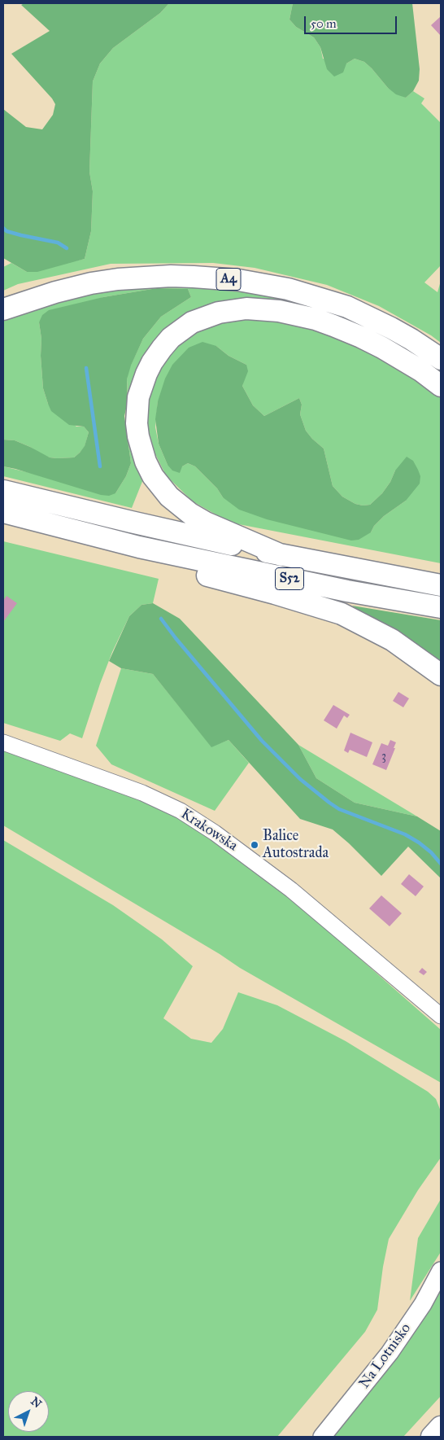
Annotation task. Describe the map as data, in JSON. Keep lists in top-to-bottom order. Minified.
{"streets":{"highway":["A4","S52"],"main road":["Na Lotnisko"],"street":["Krakowska"]},"places":["Balice Autostrada"],"house_numbers":["3"],"scale_bar":"50 m","north":"top right"}
